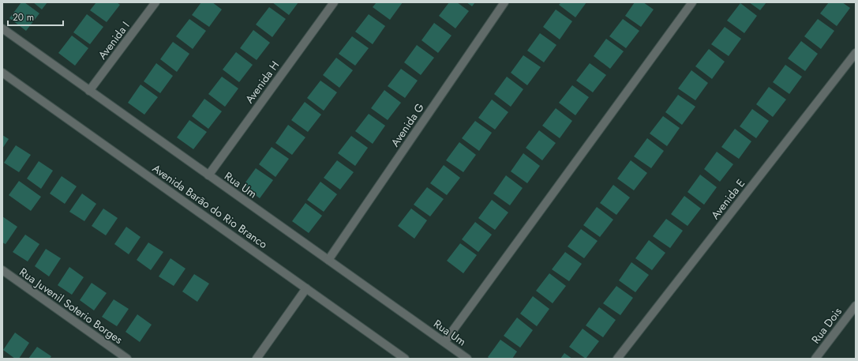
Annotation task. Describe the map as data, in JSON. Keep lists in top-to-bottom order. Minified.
{"streets":{"street":["Avenida I","Avenida H","Avenida G","Rua Um","Avenida E","Avenida Barão do Rio Branco","Rua Juvenil Soterio Borges","Rua Dois"]},"crossings":[["Avenida I","Rua Um"],["Avenida H","Rua Um"],["Avenida G","Rua Um"]],"scale_bar":"20 m"}
